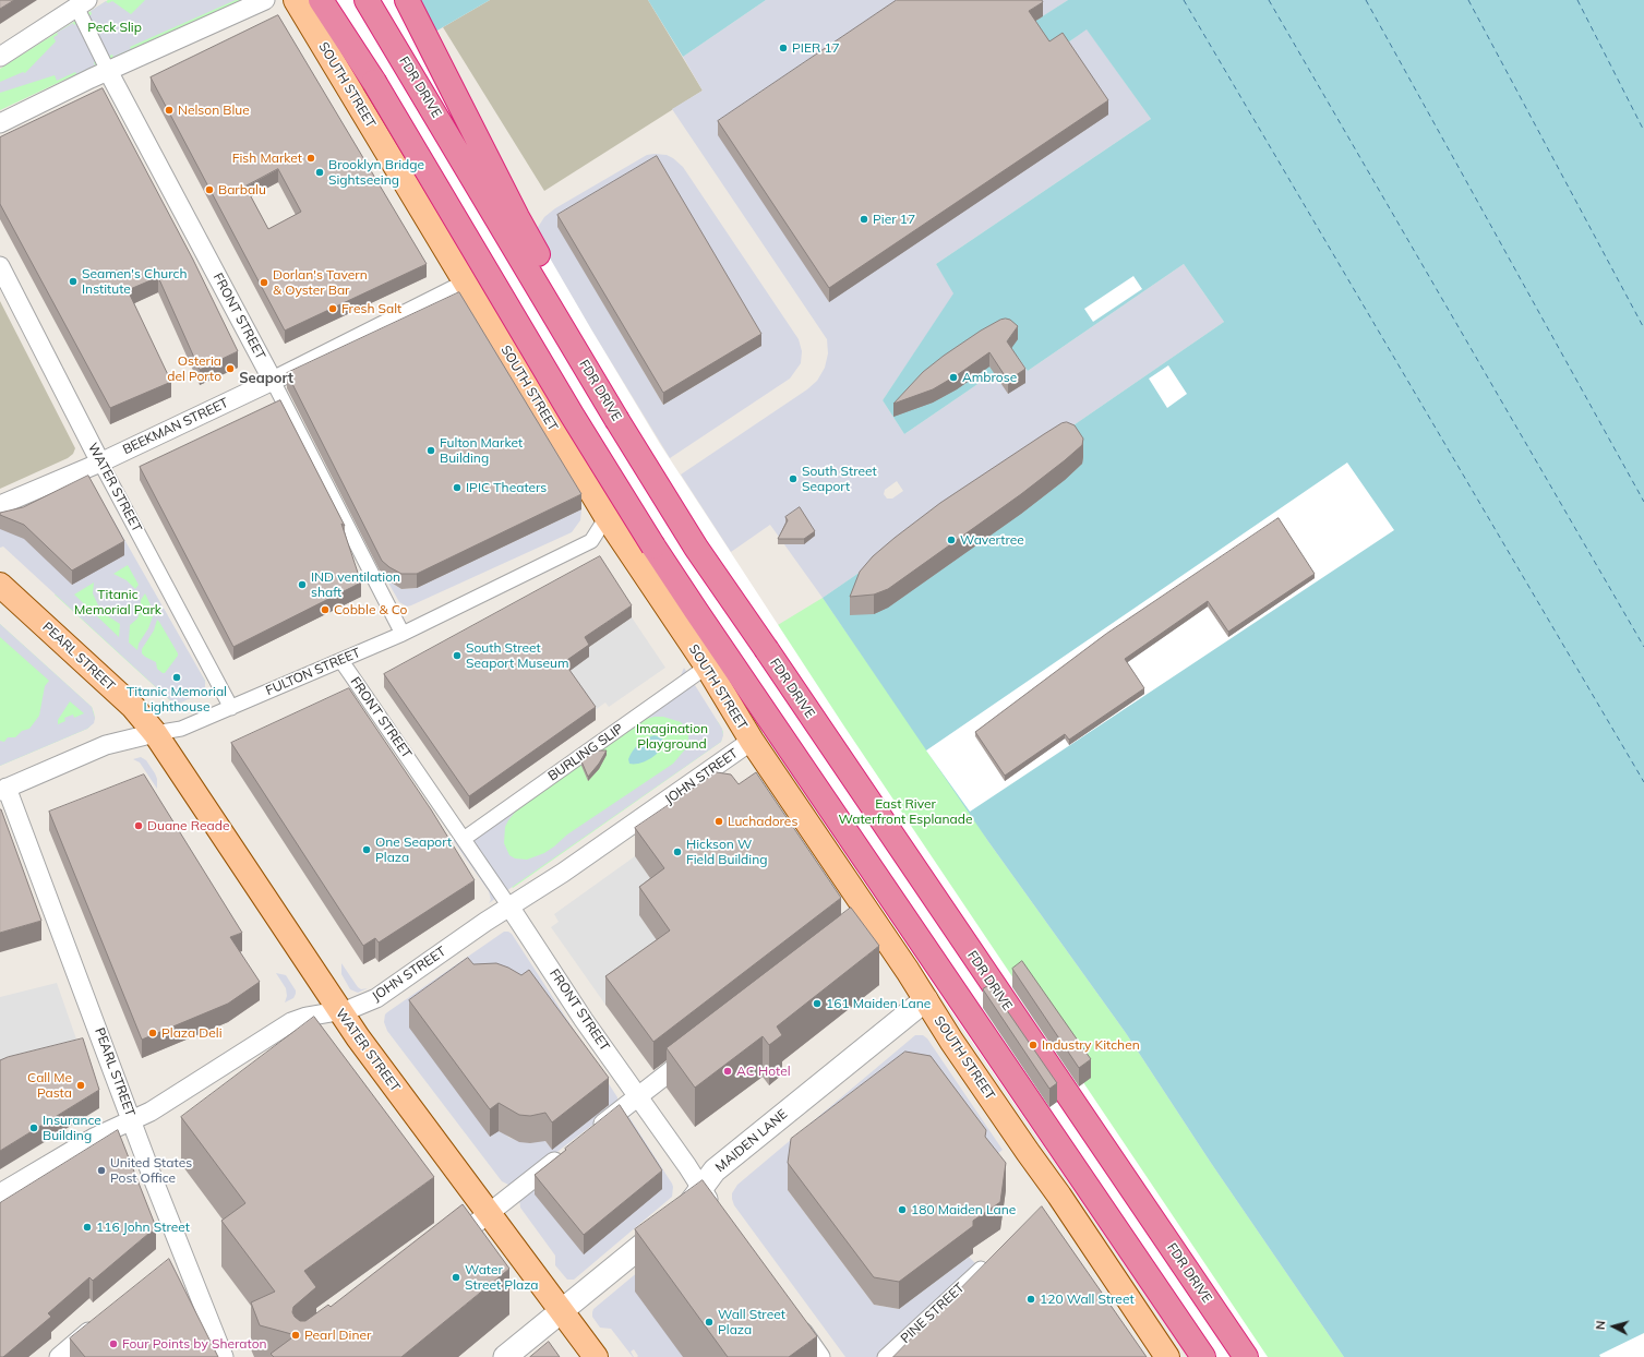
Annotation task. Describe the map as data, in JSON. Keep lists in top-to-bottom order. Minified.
{"streets":{"highway":["FDR DRIVE"],"main road":["SOUTH STREET","WATER STREET","PEARL STREET"],"street":["FRONT STREET","BEEKMAN STREET","FULTON STREET","BURLING SLIP","JOHN STREET","MAIDEN LANE","PINE STREET"]},"crossings":[["SOUTH STREET","BEEKMAN STREET"],["SOUTH STREET","FULTON STREET"],["SOUTH STREET","BURLING SLIP"],["SOUTH STREET","JOHN STREET"],["SOUTH STREET","MAIDEN LANE"],["FRONT STREET","BEEKMAN STREET"],["FRONT STREET","FULTON STREET"],["FRONT STREET","BURLING SLIP"],["FRONT STREET","JOHN STREET"],["FRONT STREET","MAIDEN LANE"],["BEEKMAN STREET","WATER STREET"],["WATER STREET","PEARL STREET"],["WATER STREET","FULTON STREET"],["WATER STREET","JOHN STREET"],["WATER STREET","MAIDEN LANE"],["PEARL STREET","FULTON STREET"],["PEARL STREET","JOHN STREET"]],"districts":["Seaport"],"parks":["Peck Slip","Titanic Memorial Park","Imagination Playground","East River Waterfront Esplanade"],"places":["PIER 17","Nelson Blue","Fish Market","Brooklyn Bridge Sightseeing","Barbalu","Pier 17","Seamen's Church Institute","Dorlan's Tavern & Oyster Bar","Fresh Salt","Osteria del Porto","Ambrose","Fulton Market Building","South Street Seaport","IPIC Theaters","Wavertree","IND ventilation shaft","Cobble & Co","South Street Seaport Museum","Titanic Memorial Lighthouse","Luchadores","Duane Reade","One Seaport Plaza","Hickson W Field Building","161 Maiden Lane","Plaza Deli","Industry Kitchen","AC Hotel","Call Me Pasta","Insurance Building","United States Post Office","180 Maiden Lane","116 John Street","Water Street Plaza","120 Wall Street","Wall Street Plaza","Pearl Diner","Four Points by Sheraton"],"north":"left"}
